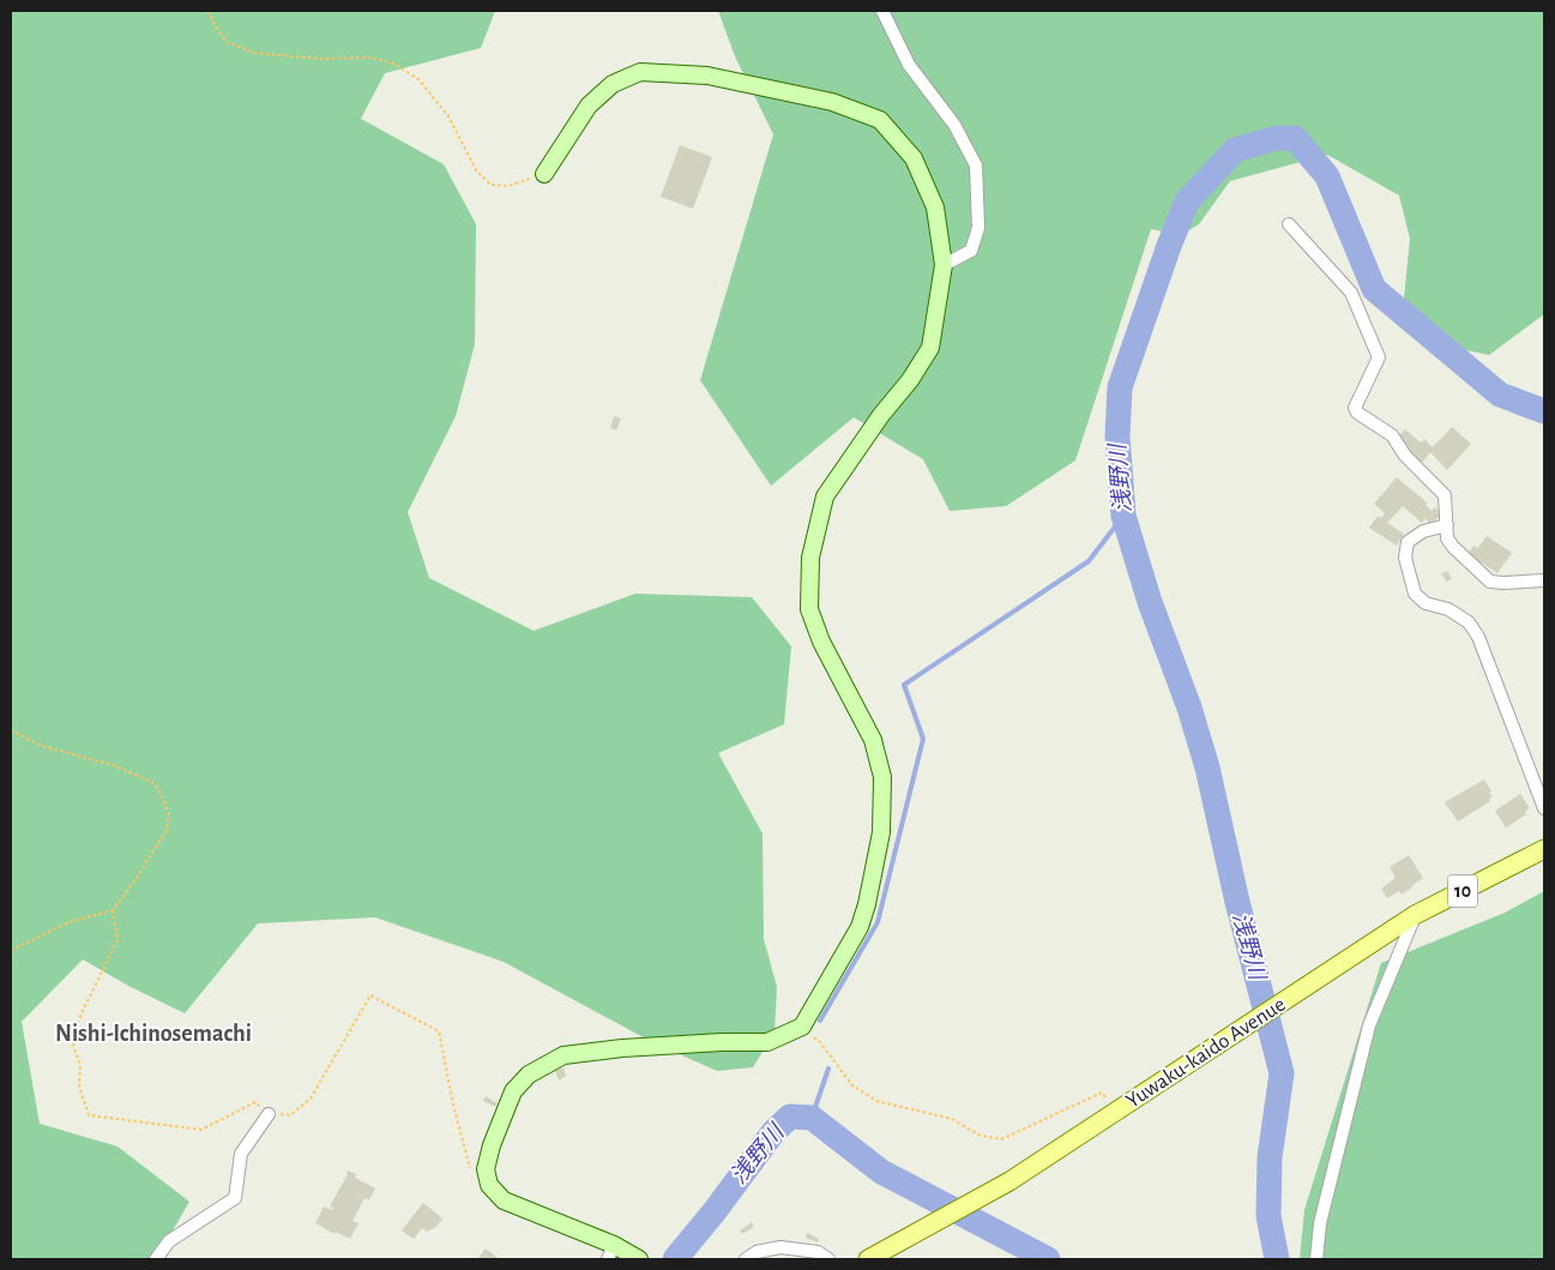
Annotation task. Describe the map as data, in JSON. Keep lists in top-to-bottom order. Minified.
{"streets":{"main road":["10","Yuwaku-kaido Avenue"]},"districts":["Nishi-Ichinosemachi"],"water":["浅野川"]}
